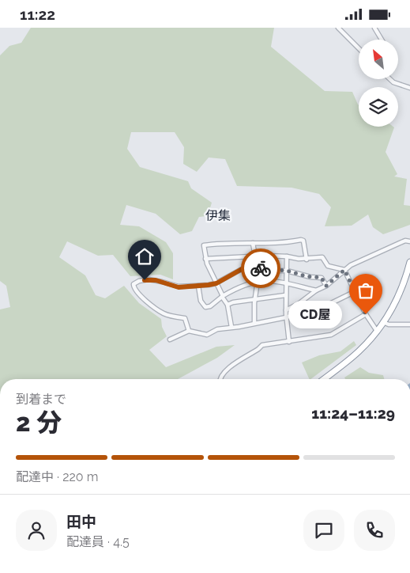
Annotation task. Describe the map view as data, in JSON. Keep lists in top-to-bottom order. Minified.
{"districts":["伊集"],"places":["CD屋"],"north":"top left","page":{"status":"11:22","bubble":"CD屋","heading":["2 分","到着まで","11:24–11:29"],"panel":["田中","配達員 · 4.5"],"bar":"配達中 · 220 m"}}
